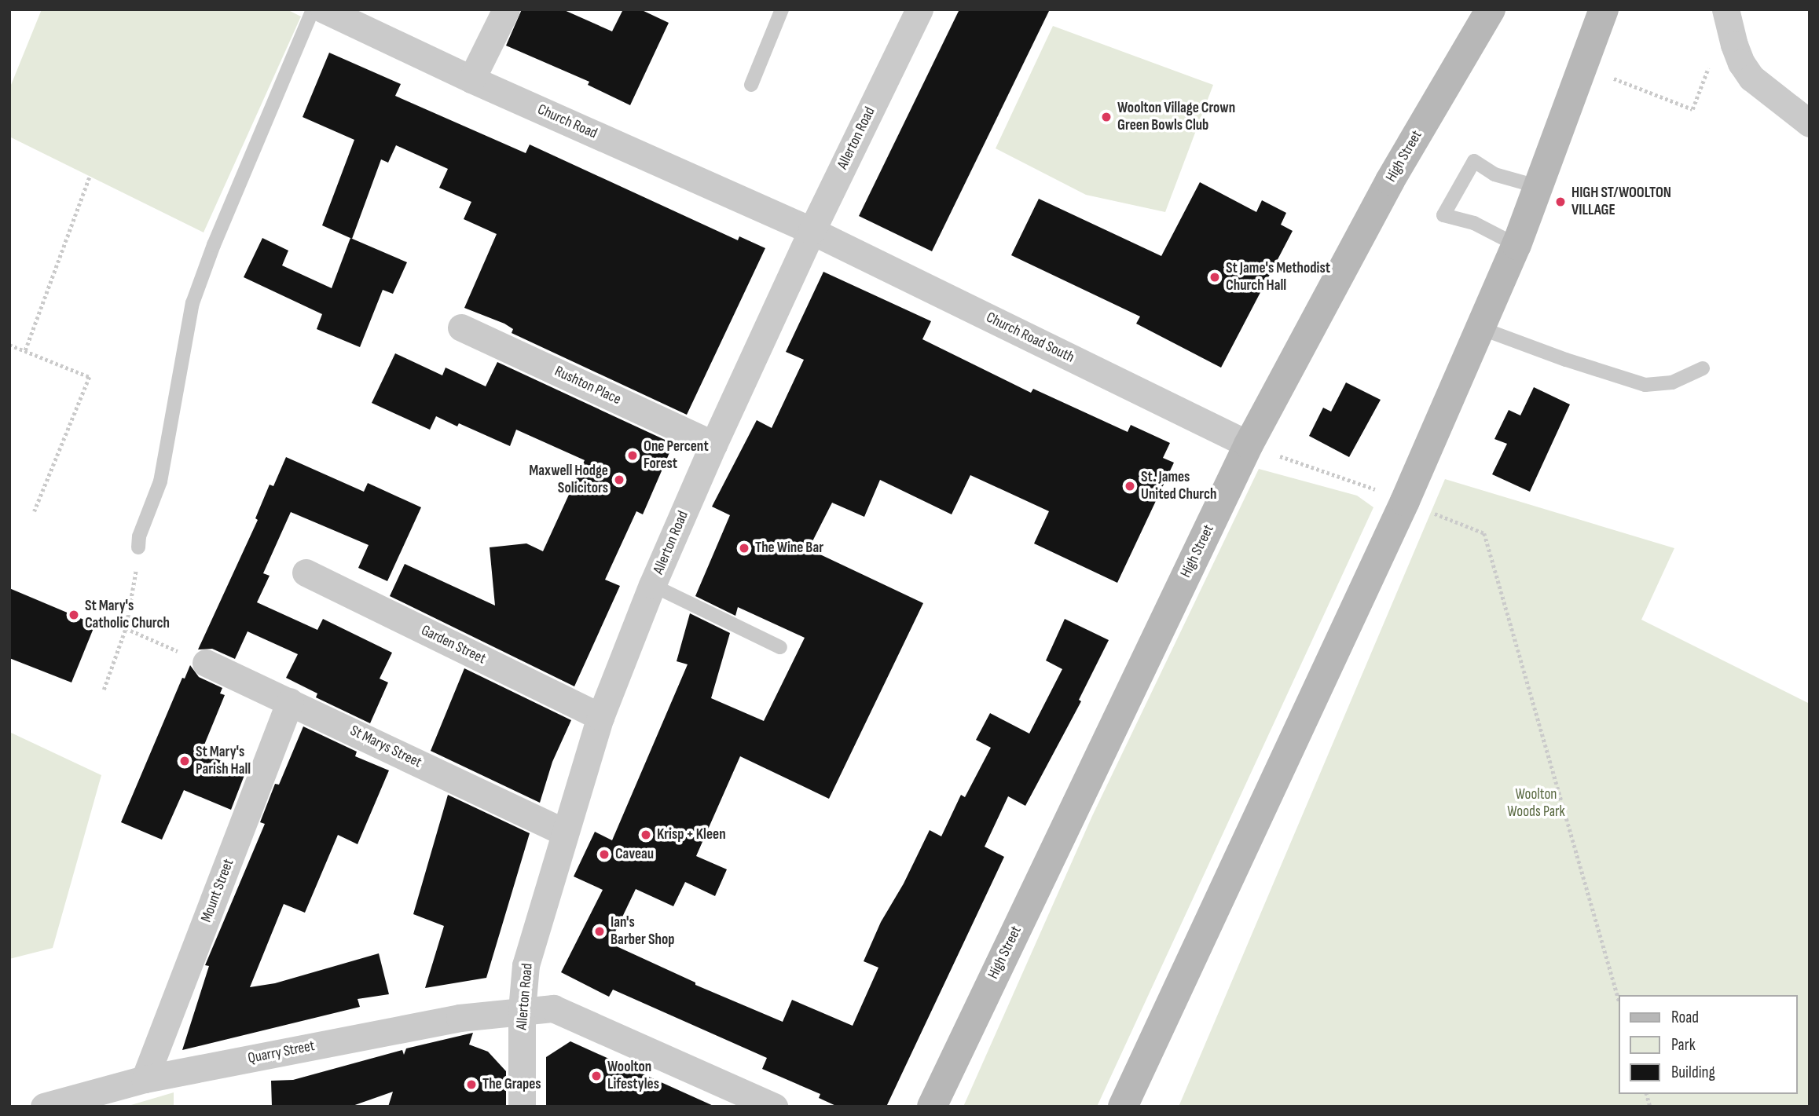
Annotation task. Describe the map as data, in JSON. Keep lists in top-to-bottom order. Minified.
{"streets":{"main road":["High Street"],"street":["Church Road","Allerton Road","Church Road South","Rushton Place","Garden Street","St Marys Street","Mount Street","Quarry Street"]},"crossings":[["Church Road","Allerton Road"],["Church Road","Church Road South"],["Allerton Road","Church Road South"],["Allerton Road","Rushton Place"],["Allerton Road","Garden Street"],["Allerton Road","St Marys Street"],["Allerton Road","Quarry Street"],["High Street","Church Road South"],["St Marys Street","Mount Street"],["Mount Street","Quarry Street"]],"parks":["Woolton Woods Park"],"places":["Woolton Village Crown Green Bowls Club","HIGH ST/WOOLTON VILLAGE","St Jame's Methodist Church Hall","One Percent Forest","Maxwell Hodge Solicitors","St. James United Church","The Wine Bar","St Mary's Catholic Church","St Mary's Parish Hall","Krisp + Kleen","Caveau","Ian's Barber Shop","Woolton Lifestyles","The Grapes"],"legend":["Road","Park","Building"]}
